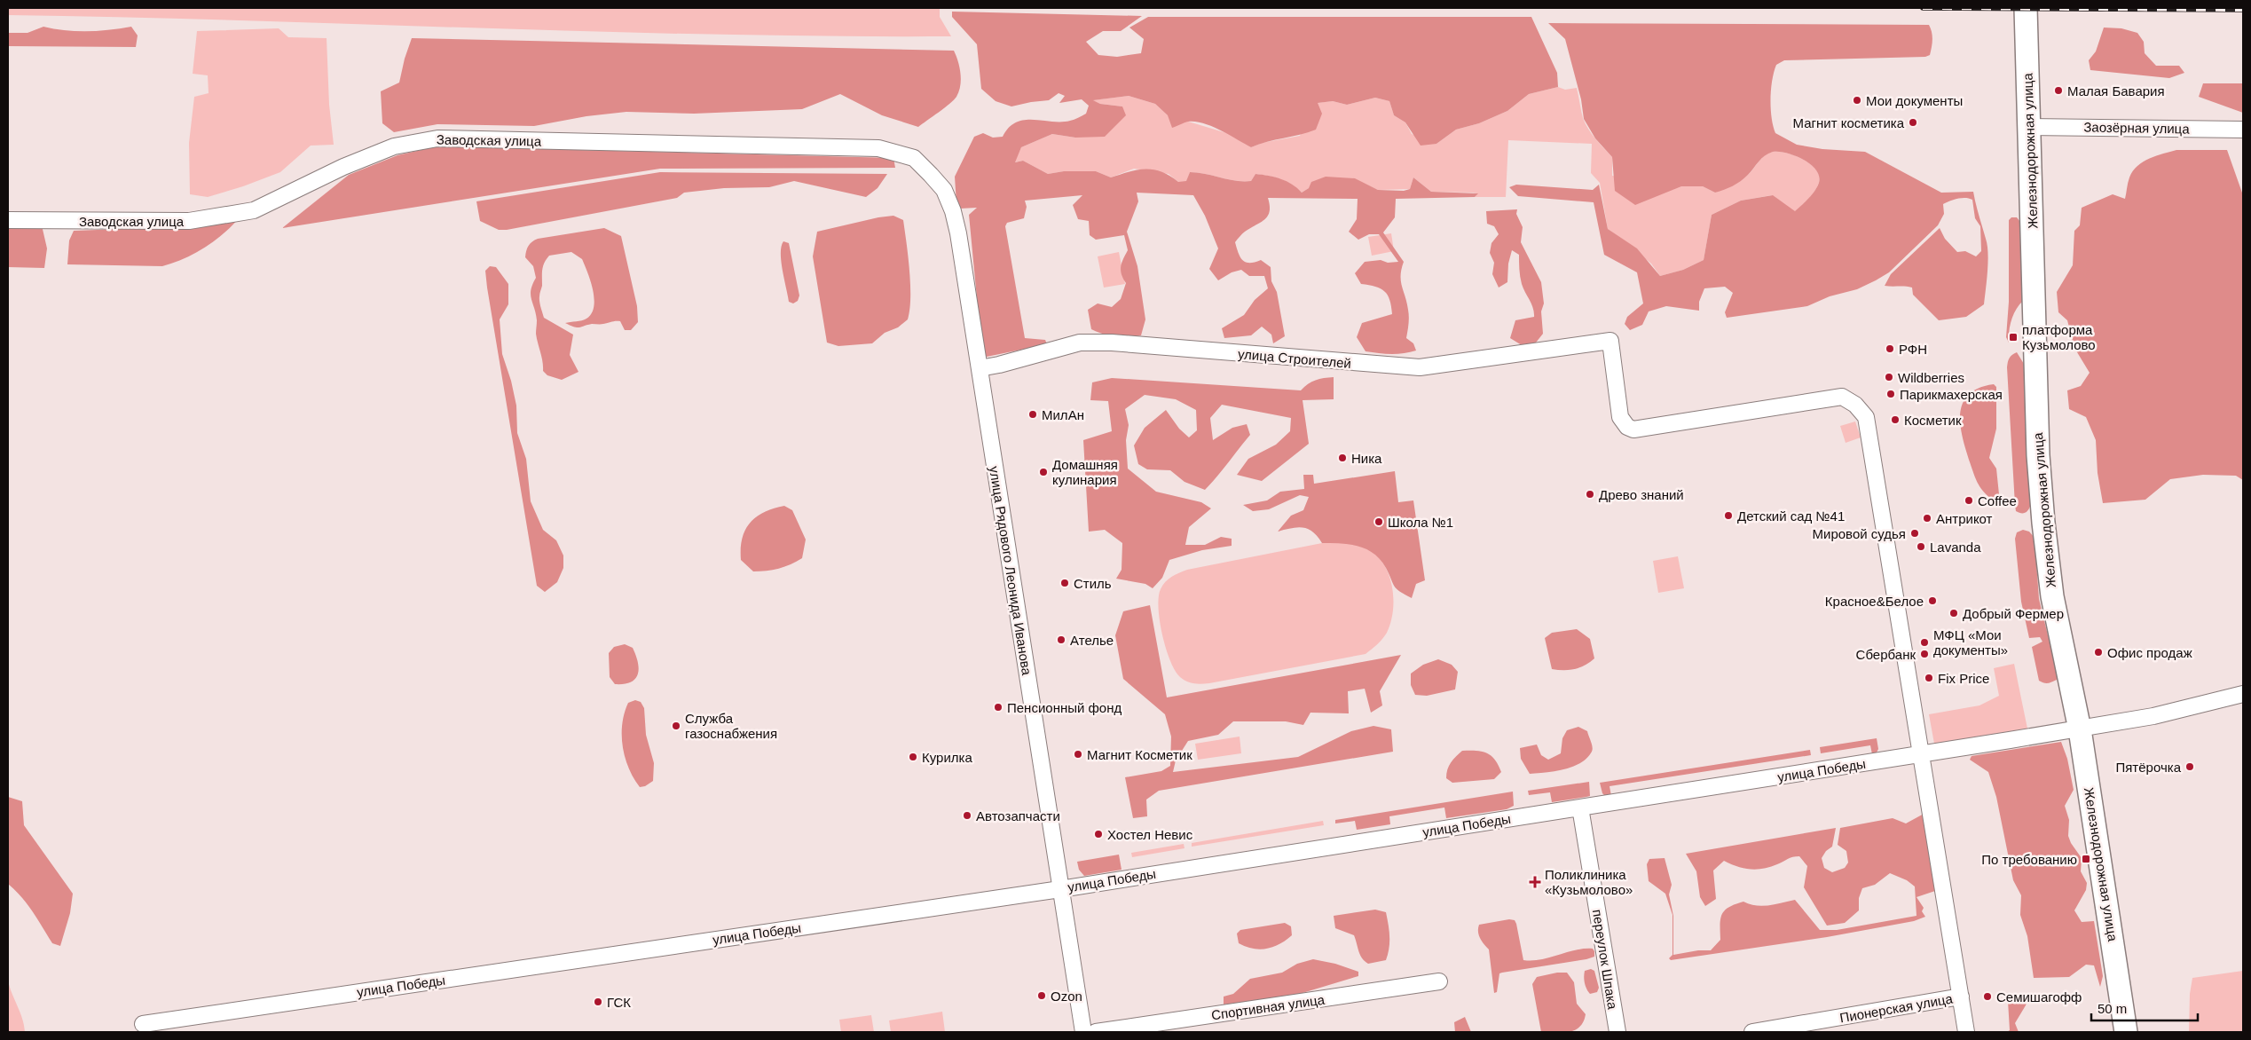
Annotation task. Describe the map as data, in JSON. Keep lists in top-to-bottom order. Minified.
{"streets":{"main road":["Железнодорожная улица"],"street":["Заозёрная улица","Заводская улица","улица Строителей","улица Рядового Леонида Иванова","улица Победы","переулок Шпака","Спортивная улица","Пионерская улица"]},"crossings":[["Заозёрная улица","Железнодорожная улица"],["Заводская улица","улица Рядового Леонида Иванова"],["Железнодорожная улица","улица Победы"],["улица Строителей","улица Рядового Леонида Иванова"],["улица Строителей","улица Победы"],["улица Рядового Леонида Иванова","улица Победы"],["улица Победы","переулок Шпака"]],"places":{"other":["Малая Бавария","Мои документы","Магнит косметика","РФН","Wildberries","Парикмахерская","МилАн","Косметик","Ника","Домашняя кулинария","Древо знаний","Coffee","Детский сад №41","Антрикот","Школа №1","Мировой судья","Lavanda","Стиль","Красное&Белое","Добрый Фермер","Ателье","МФЦ «Мои документы»","Офис продаж","Сбербанк","Fix Price","Пенсионный фонд","Служба газоснабжения","Магнит Косметик","Курилка","Пятёрочка","Автозапчасти","Хостел Невис","Ozon","Семишагофф","ГСК"],"transit":["платформа Кузьмолово","По требованию"],"health":["Поликлиника «Кузьмолово»"]},"scale_bar":"50 m"}
